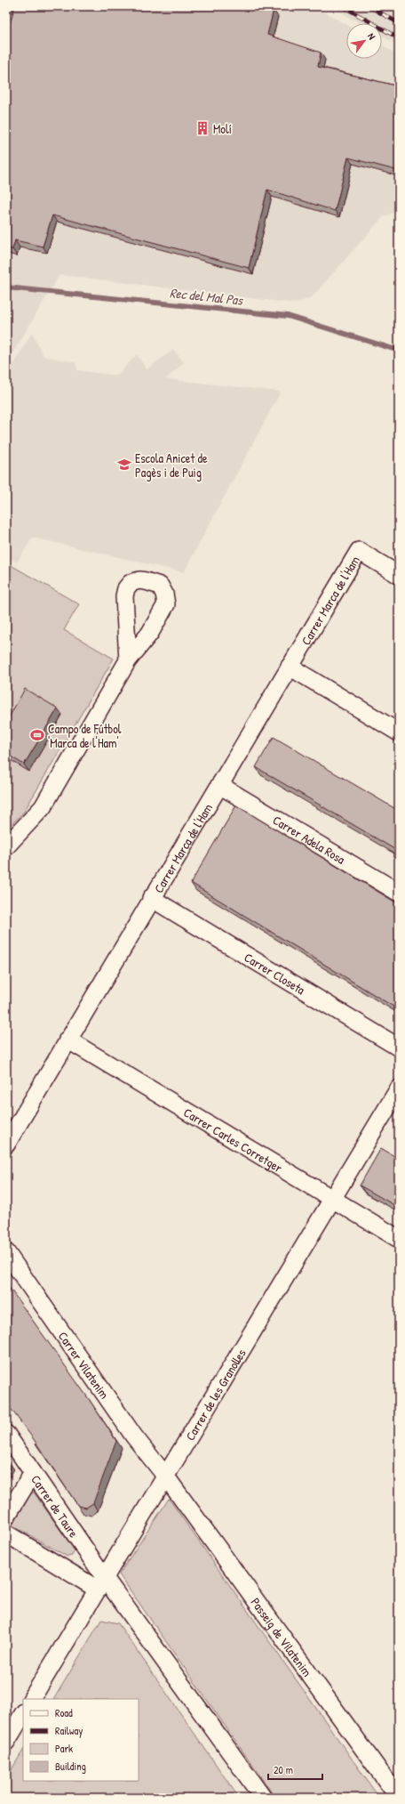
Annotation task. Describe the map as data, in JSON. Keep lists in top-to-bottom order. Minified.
{"streets":{"street":["Carrer Marca de l'Ham","Carrer Adela Rosa","Carrer Closeta","Carrer Carles Corretger","Carrer Vilatenim","Carrer de les Granolles","Carrer de Taure","Passeig de Vilatenim"]},"crossings":[["Carrer Marca de l'Ham","Carrer Adela Rosa"],["Carrer Marca de l'Ham","Carrer Closeta"],["Carrer Marca de l'Ham","Carrer Carles Corretger"],["Carrer Carles Corretger","Carrer de les Granolles"],["Carrer Vilatenim","Carrer de les Granolles"],["Carrer Vilatenim","Passeig de Vilatenim"],["Carrer de les Granolles","Carrer de Taure"],["Carrer de les Granolles","Passeig de Vilatenim"]],"water":["Rec del Mal Pas"],"places":{"building":["Molí"],"school or university":["Escola Anicet de Pagès i de Puig"],"sports":["Campo de Fútbol 'Marca de l'Ham'"]},"legend":["Road","Railway","Park","Building"],"scale_bar":"20 m","north":"top right"}
